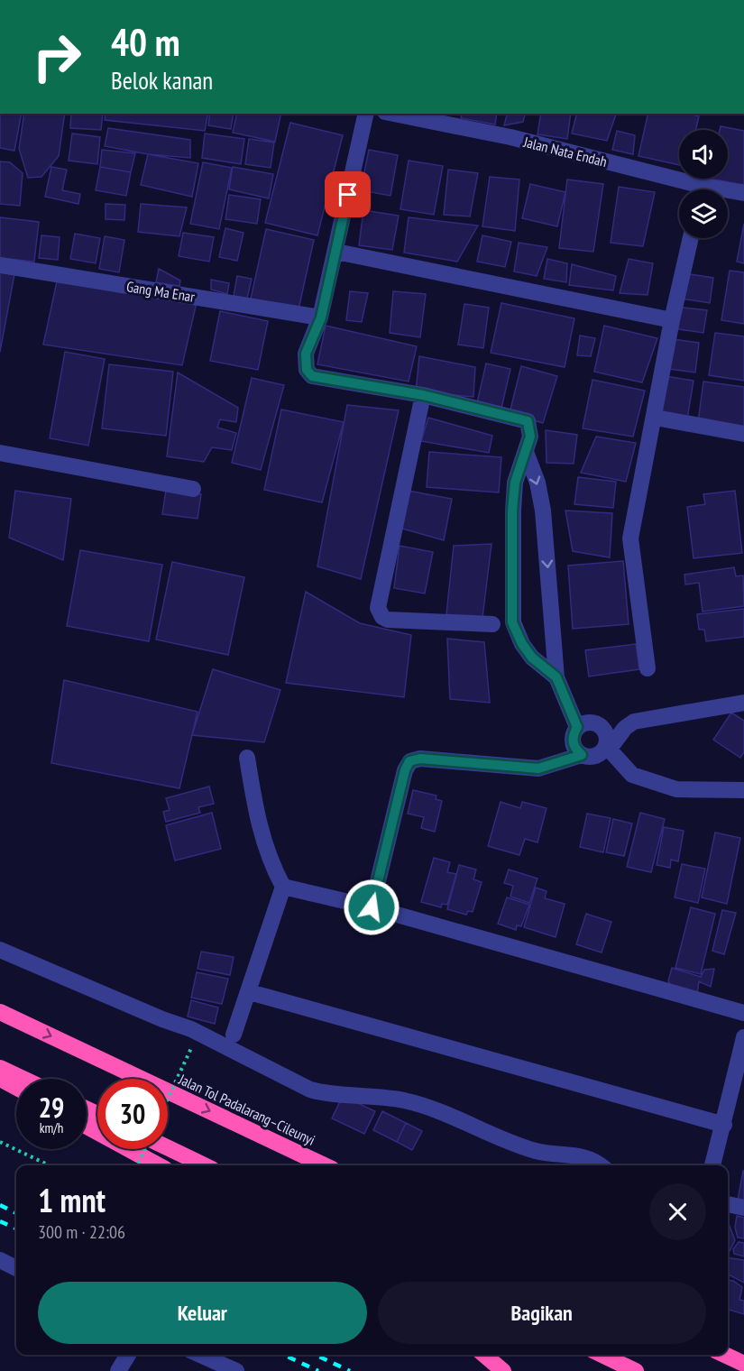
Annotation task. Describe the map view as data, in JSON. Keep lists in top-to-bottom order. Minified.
{"streets":{"highway":["Jalan Tol Padalarang–Cileunyi"],"street":["Jalan Nata Endah","Gang Ma Enar"]},"page":{"turn":["40 m","Belok kanan"],"speed":"29 km/h","limit":"30","heading":["1 mnt","300 m · 22:06"],"buttons":["Keluar","Bagikan"]}}
